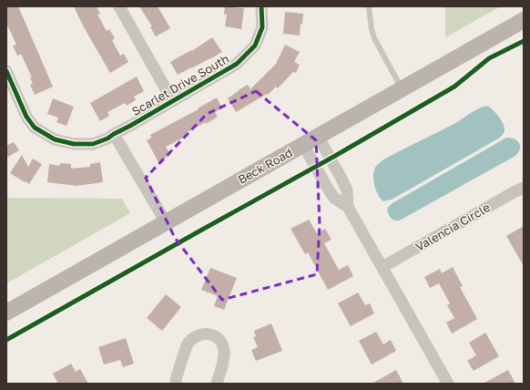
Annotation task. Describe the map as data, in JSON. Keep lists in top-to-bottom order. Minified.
{"streets":{"main road":["Beck Road"],"street":["Scarlet Drive South","Valencia Circle"]}}
